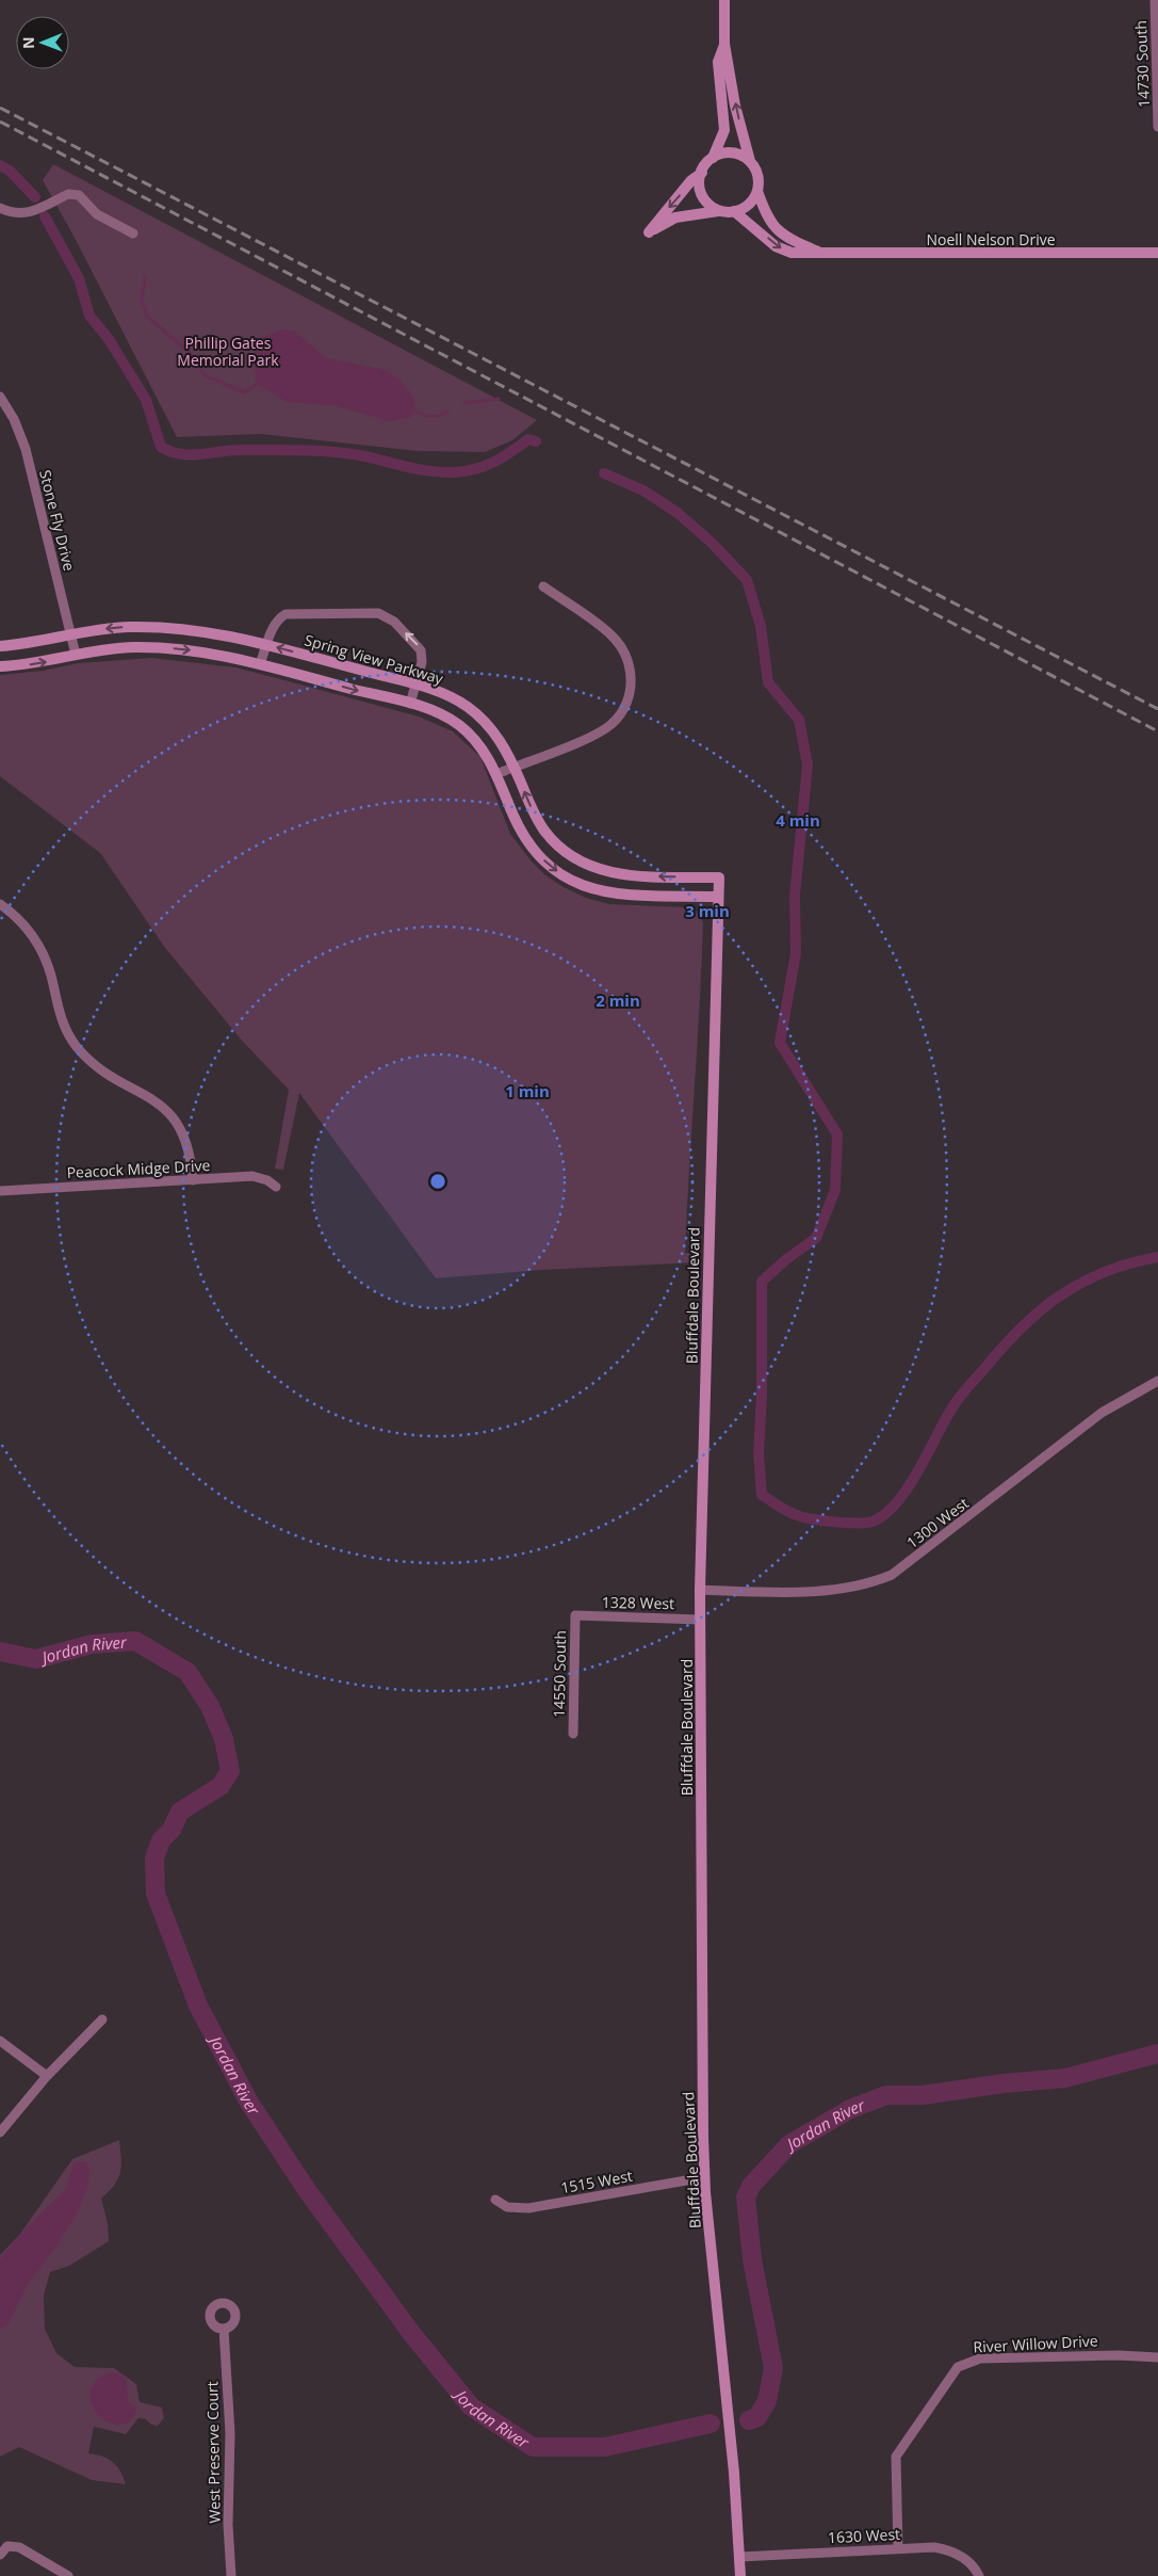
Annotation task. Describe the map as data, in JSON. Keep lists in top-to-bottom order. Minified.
{"streets":{"street":["14730 South","Noell Nelson Drive","Stone Fly Drive","Spring View Parkway","Peacock Midge Drive","Bluffdale Boulevard","1300 West","1328 West","14550 South","1515 West","River Willow Drive","West Preserve Court","1630 West"]},"crossings":[["Stone Fly Drive","Spring View Parkway"],["Spring View Parkway","Bluffdale Boulevard"],["Bluffdale Boulevard","1300 West"],["Bluffdale Boulevard","1328 West"],["Bluffdale Boulevard","1515 West"],["Bluffdale Boulevard","1630 West"],["1328 West","14550 South"],["River Willow Drive","1630 West"]],"water":["Jordan River"],"parks":["Phillip Gates Memorial Park"],"north":"left","rings":["4 min","3 min","2 min","1 min"]}
